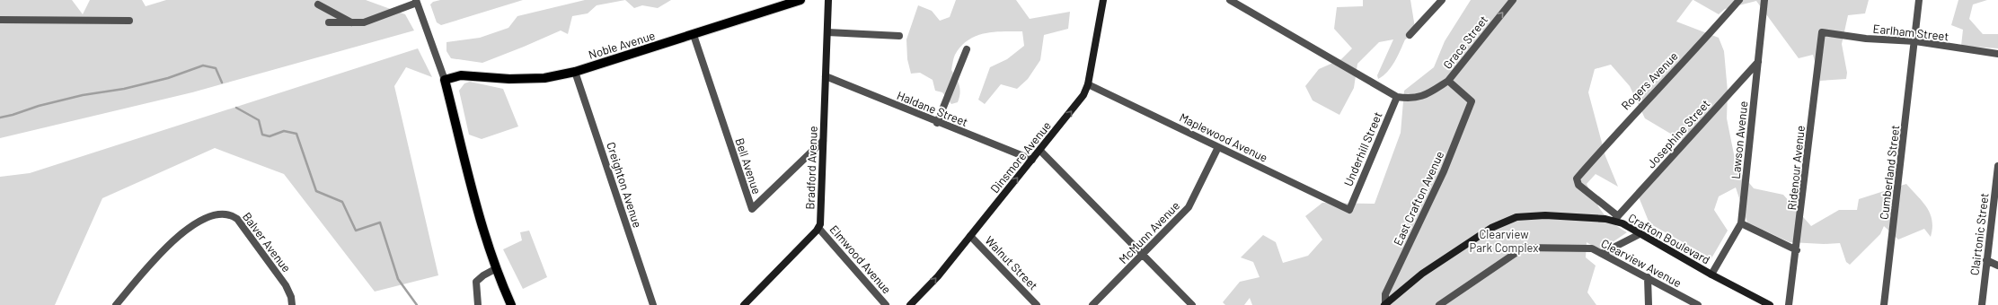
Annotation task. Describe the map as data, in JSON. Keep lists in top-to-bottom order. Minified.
{"streets":{"main road":["Noble Avenue","Dinsmore Avenue","Bradford Avenue","Crafton Boulevard"],"street":["Earlham Street","Grace Street","Rogers Avenue","Haldane Street","Josephine Street","Maplewood Avenue","Lawson Avenue","Underhill Street","Bell Avenue","Ridenour Avenue","Cumberland Street","Creighton Avenue","East Crafton Avenue","McMunn Avenue","Clairtonic Street","Balver Avenue","Elmwood Avenue","Walnut Street","Clearview Avenue"]},"crossings":[["Earlham Street","Ridenour Avenue"],["Earlham Street","Cumberland Street"],["Grace Street","Underhill Street"],["Grace Street","East Crafton Avenue"],["Noble Avenue","Bell Avenue"],["Noble Avenue","Creighton Avenue"],["Rogers Avenue","Josephine Street"],["Rogers Avenue","Crafton Boulevard"],["Haldane Street","Dinsmore Avenue"],["Haldane Street","Bradford Avenue"],["Josephine Street","Lawson Avenue"],["Josephine Street","Crafton Boulevard"],["Maplewood Avenue","Underhill Street"],["Maplewood Avenue","Dinsmore Avenue"],["Maplewood Avenue","McMunn Avenue"],["Lawson Avenue","Crafton Boulevard"],["Dinsmore Avenue","Walnut Street"],["Bell Avenue","Bradford Avenue"],["Bradford Avenue","Elmwood Avenue"],["East Crafton Avenue","Crafton Boulevard"]],"one_way":["Dinsmore Avenue"],"parks":["Clearview Park Complex"]}
